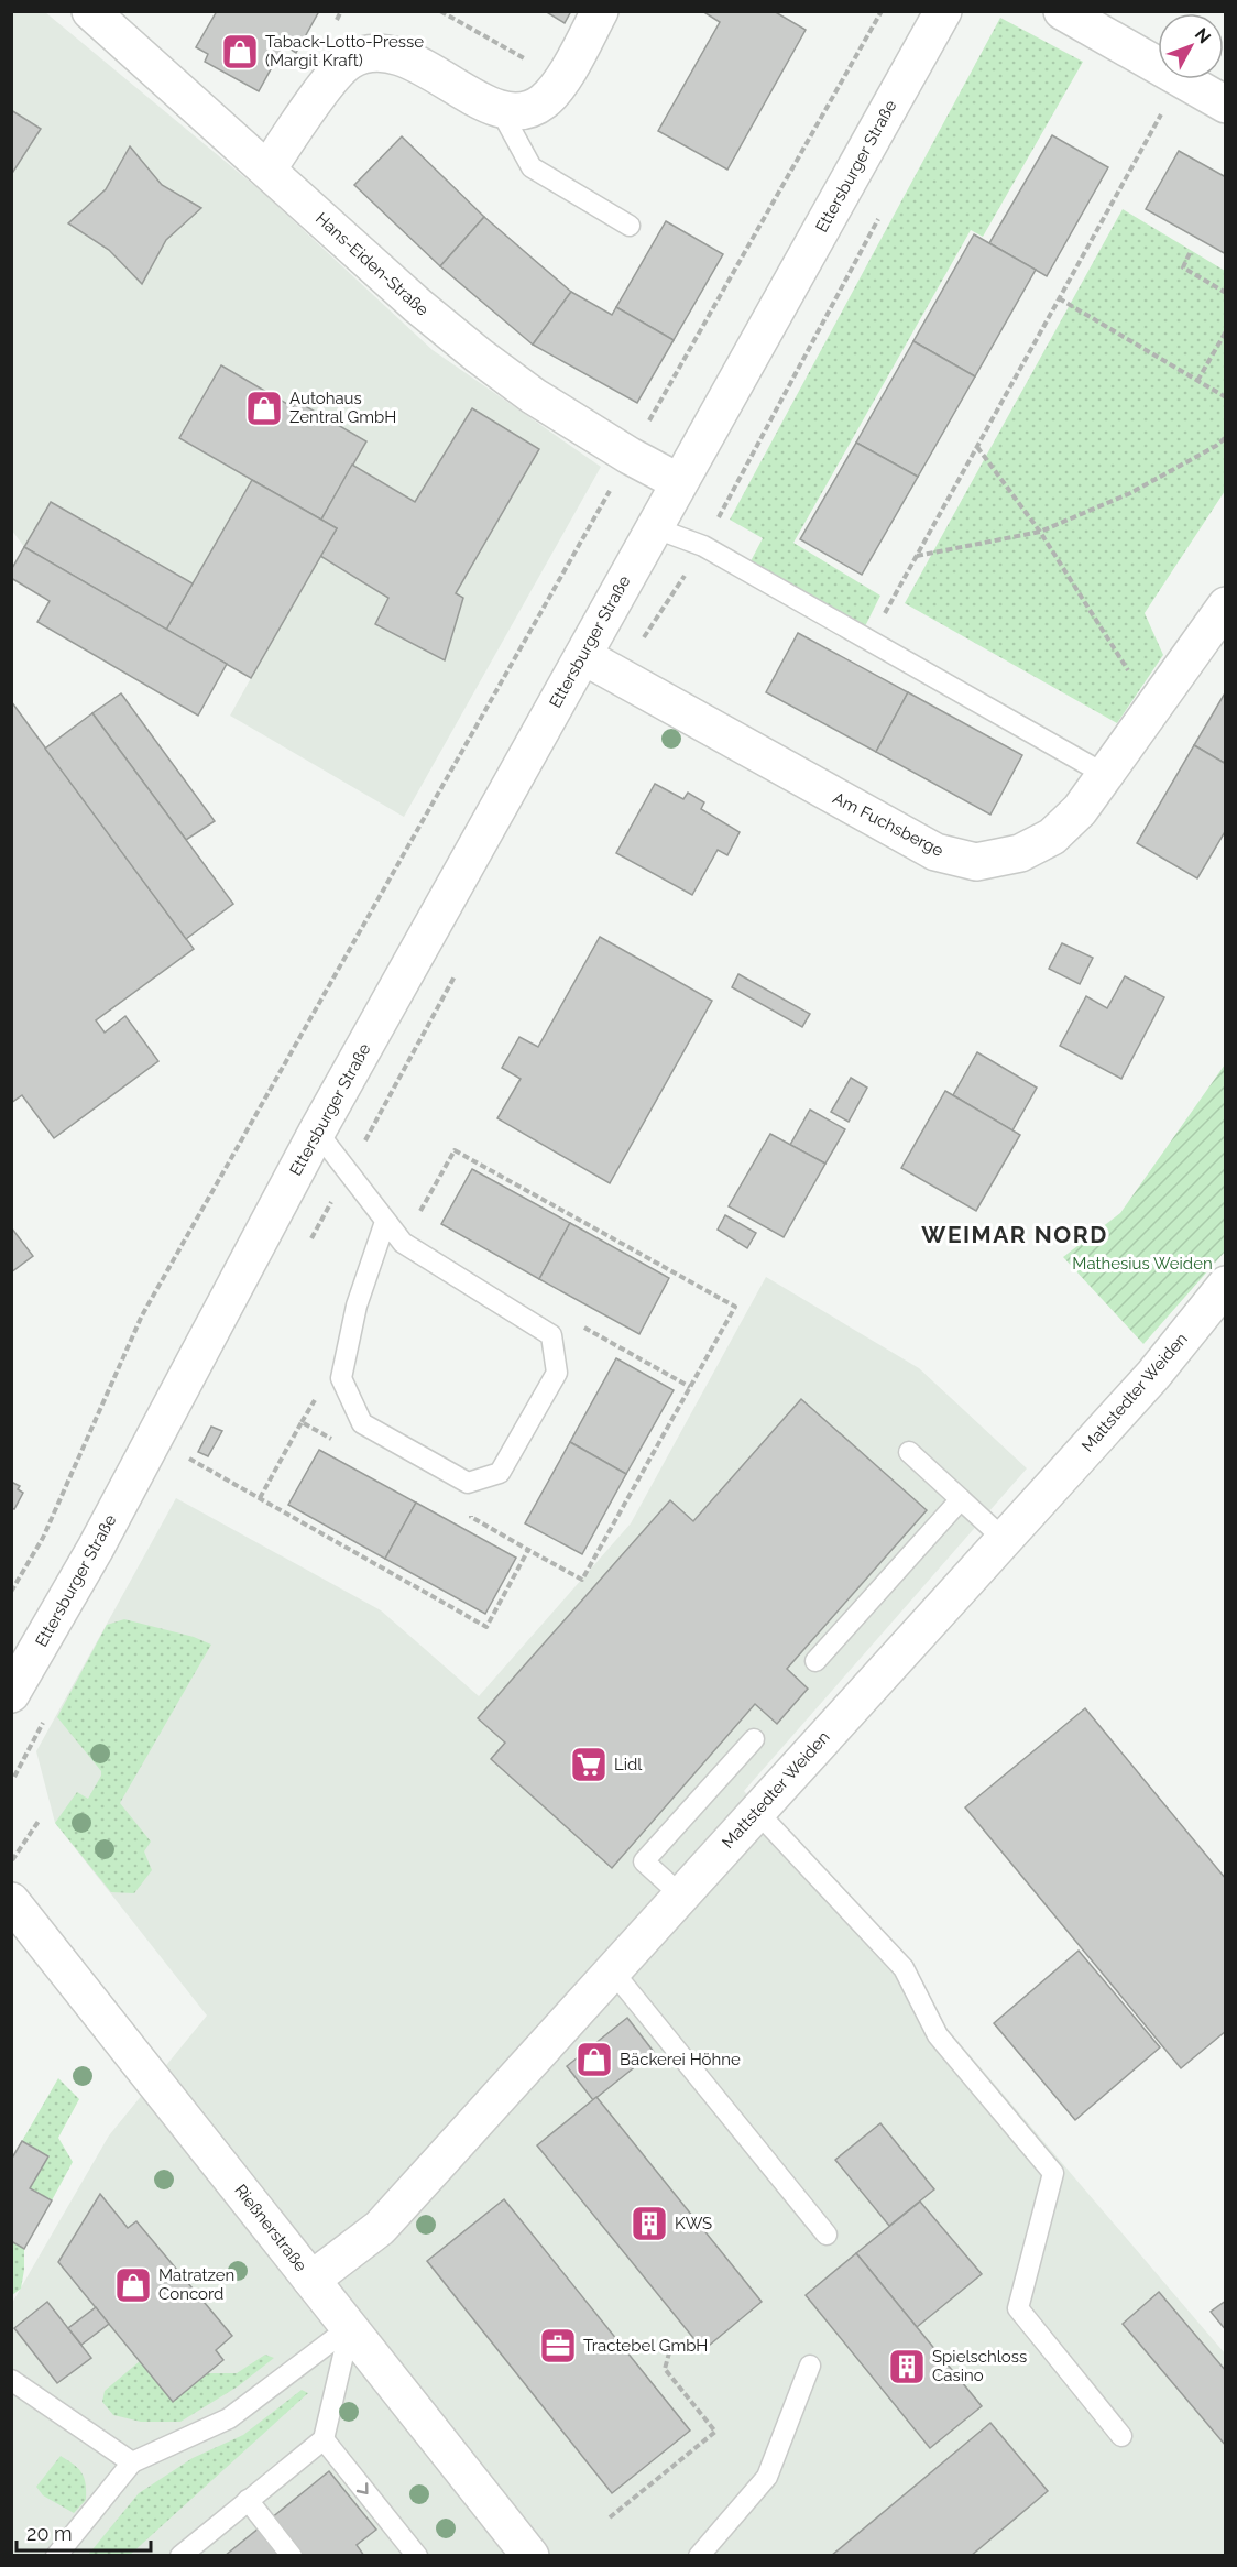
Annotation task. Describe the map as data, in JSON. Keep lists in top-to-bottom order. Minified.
{"streets":{"street":["Ettersburger Straße","Hans-Eiden-Straße","Am Fuchsberge","Mattstedter Weiden","Rießnerstraße"]},"crossings":[["Ettersburger Straße","Hans-Eiden-Straße"],["Ettersburger Straße","Am Fuchsberge"],["Mattstedter Weiden","Rießnerstraße"]],"districts":["WEIMAR NORD"],"parks":["Mathesius Weiden"],"places":{"shop":["Taback-Lotto-Presse (Margit Kraft)","Autohaus Zentral GmbH","Bäckerei Höhne","Matratzen Concord"],"supermarket":["Lidl"],"building":["KWS","Spielschloss Casino"],"office":["Tractebel GmbH"]},"scale_bar":"20 m","north":"top right"}
